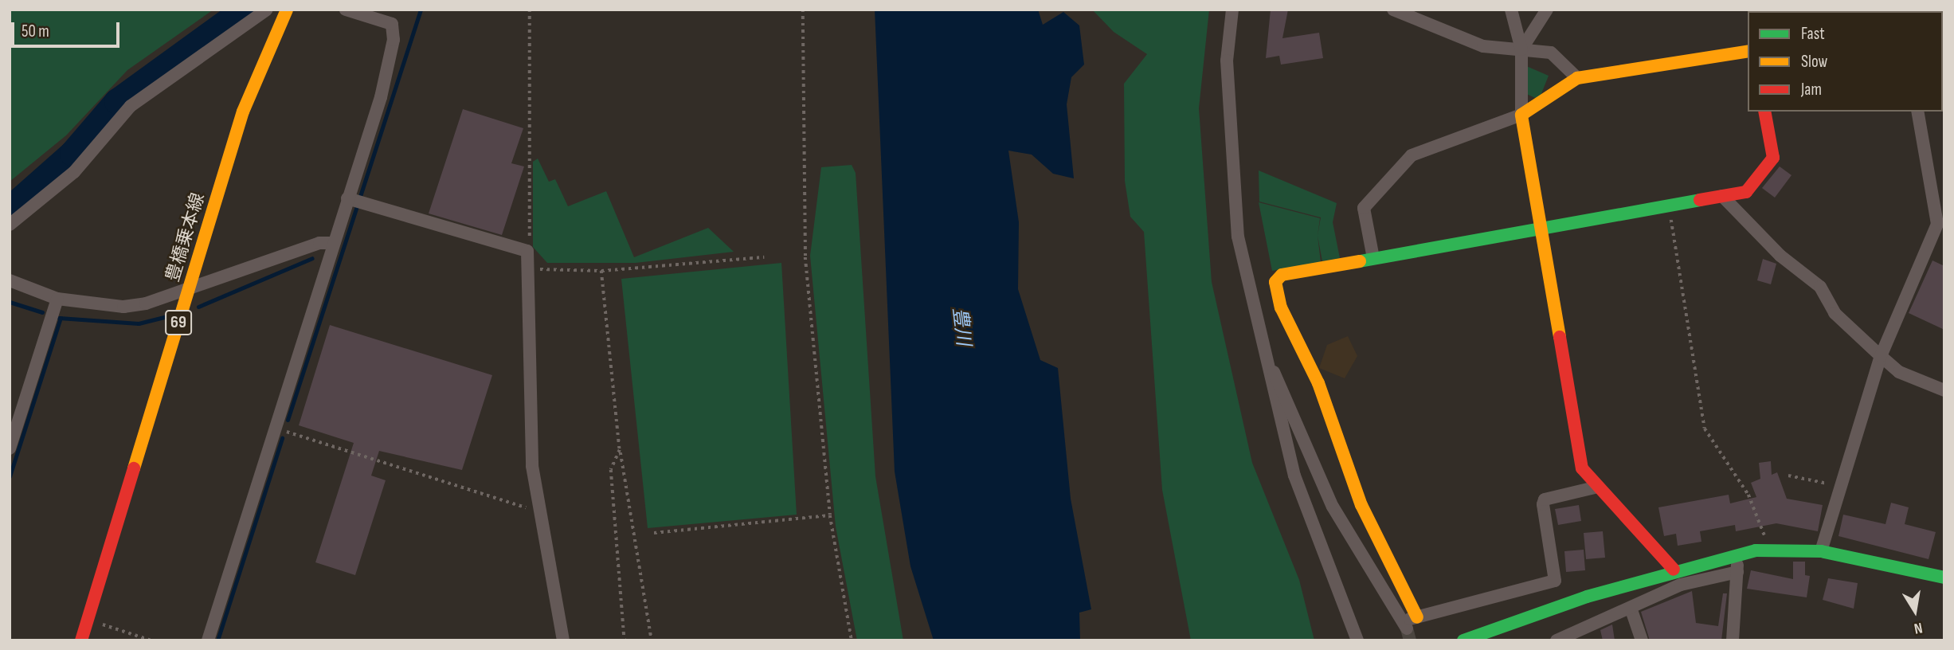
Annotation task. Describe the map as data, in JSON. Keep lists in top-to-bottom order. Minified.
{"streets":{"street":["豊橋乗本線","69"]},"water":["豊川"],"legend":["Fast","Slow","Jam"],"scale_bar":"50 m","north":"bottom"}
